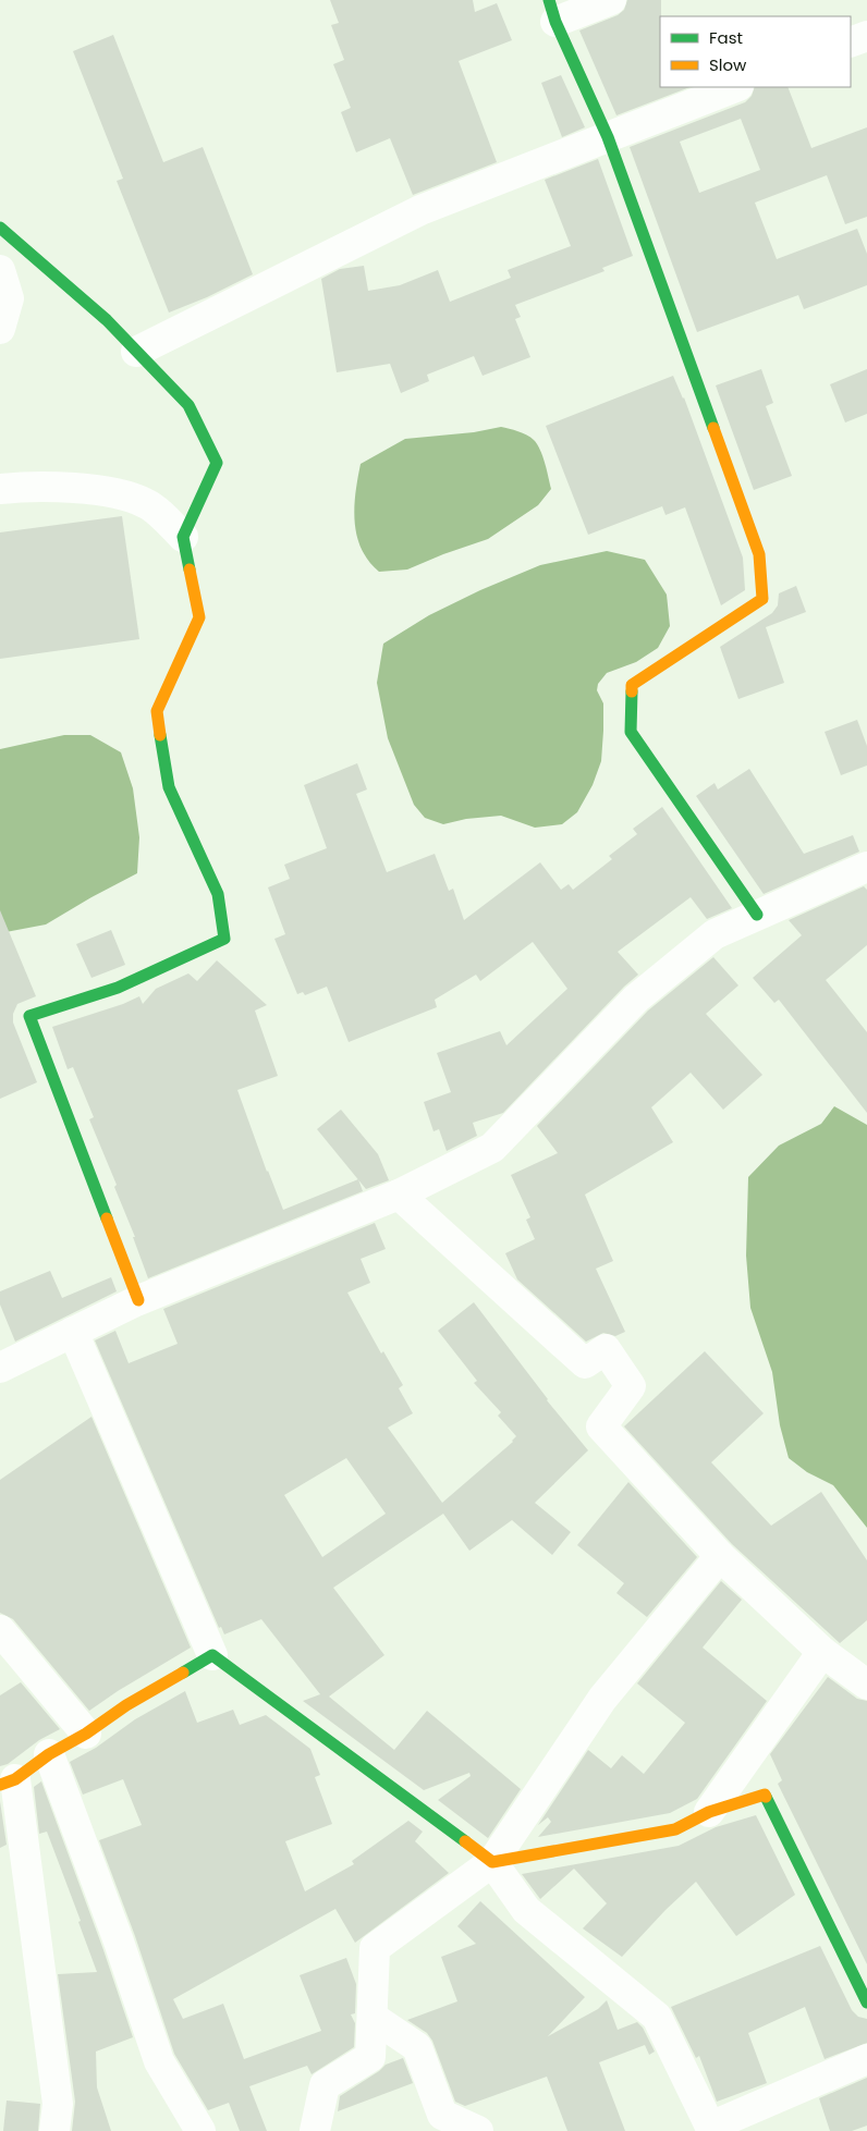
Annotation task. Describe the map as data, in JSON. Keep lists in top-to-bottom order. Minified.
{"legend":["Fast","Slow"]}
